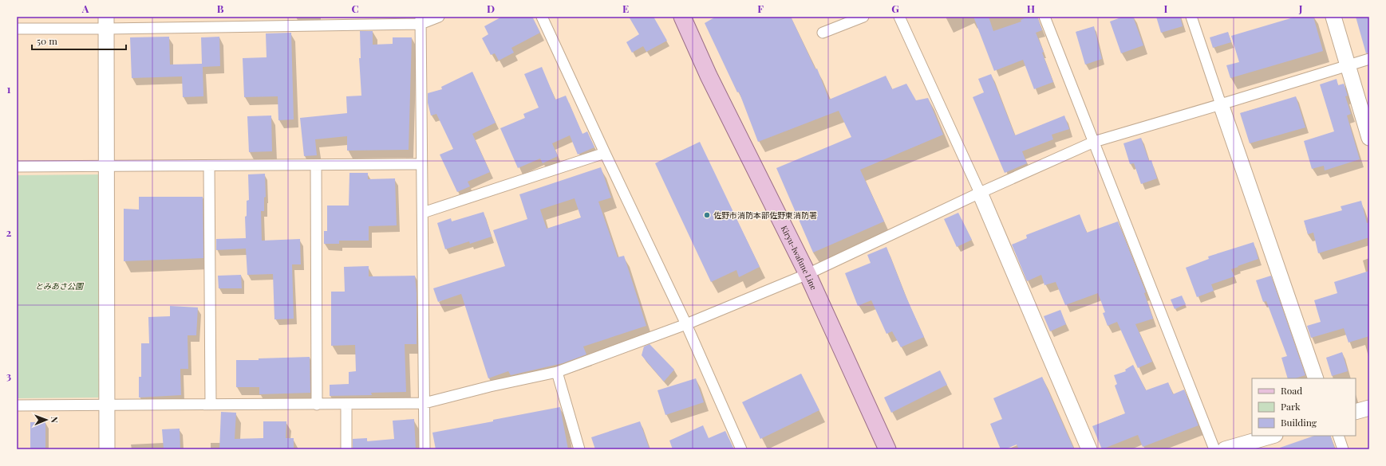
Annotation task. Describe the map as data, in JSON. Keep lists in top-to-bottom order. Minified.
{"streets":{"main road":["Kiryu-Iwafune Line"]},"parks":["とみあさ公園"],"places":["佐野市消防本部佐野東消防署"],"legend":["Road","Park","Building"],"scale_bar":"50 m","north":"right","grid":{"columns":["A","B","C","D","E","F","G","H","I","J"],"rows":["1","2","3"]}}
